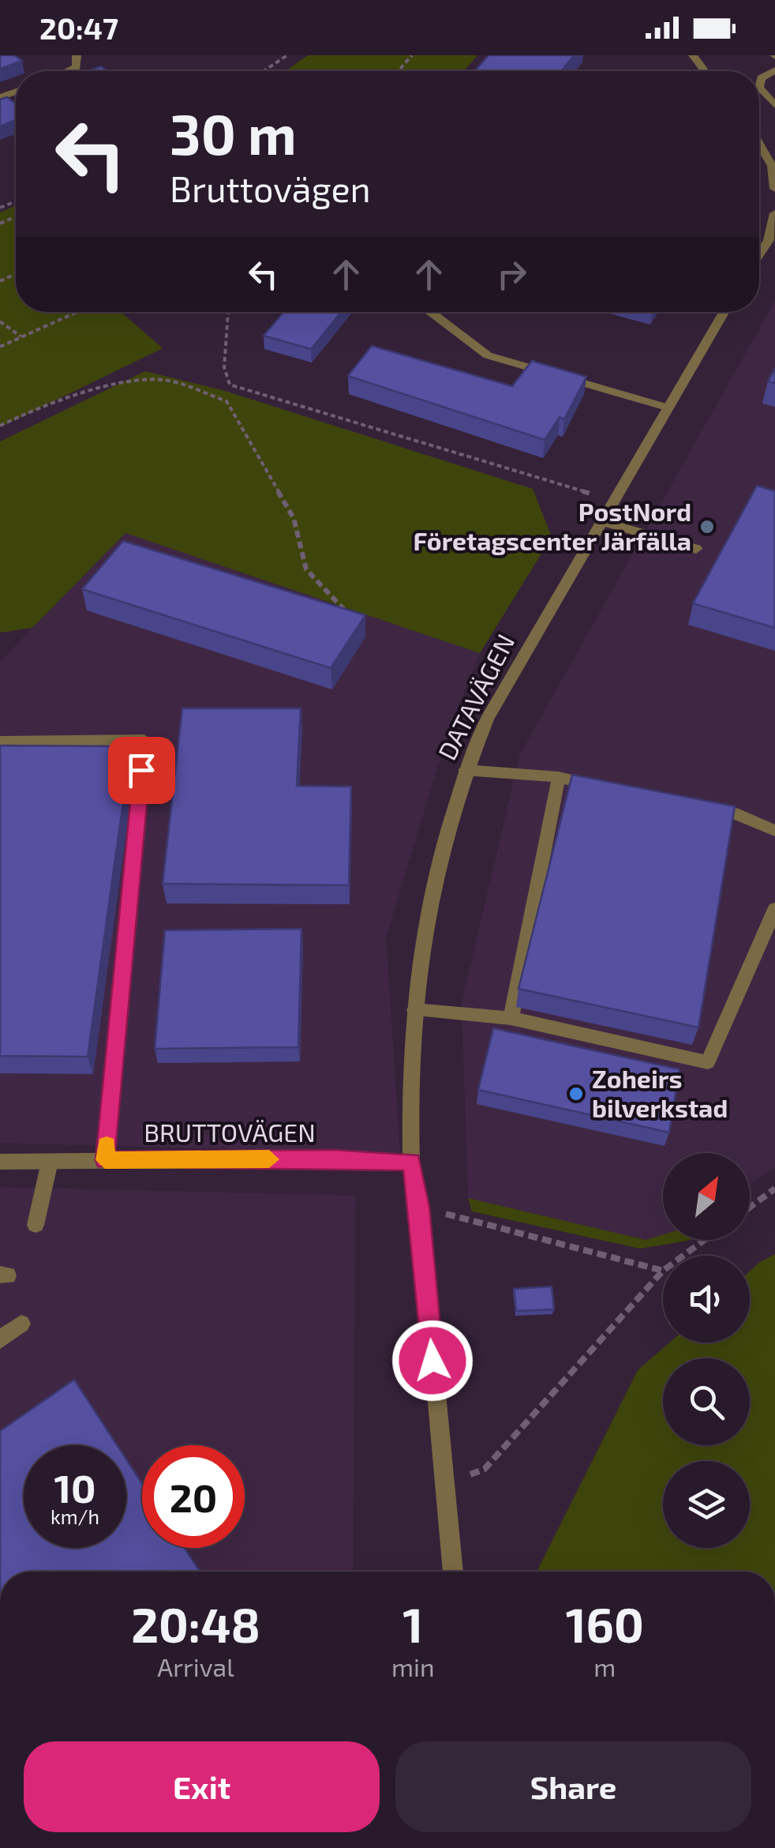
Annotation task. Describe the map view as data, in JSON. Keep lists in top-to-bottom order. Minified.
{"streets":{"street":["DATAVÄGEN","BRUTTOVÄGEN"]},"crossings":[["DATAVÄGEN","BRUTTOVÄGEN"]],"places":["PostNord Företagscenter Järfälla","Zoheirs bilverkstad"],"north":"top right","page":{"status":"20:47","turn":["30 m","Bruttovägen"],"speed":"10 km/h","limit":"20","eta":["20:48","Arrival","1","min","160","m"],"buttons":["Exit","Share"]}}
